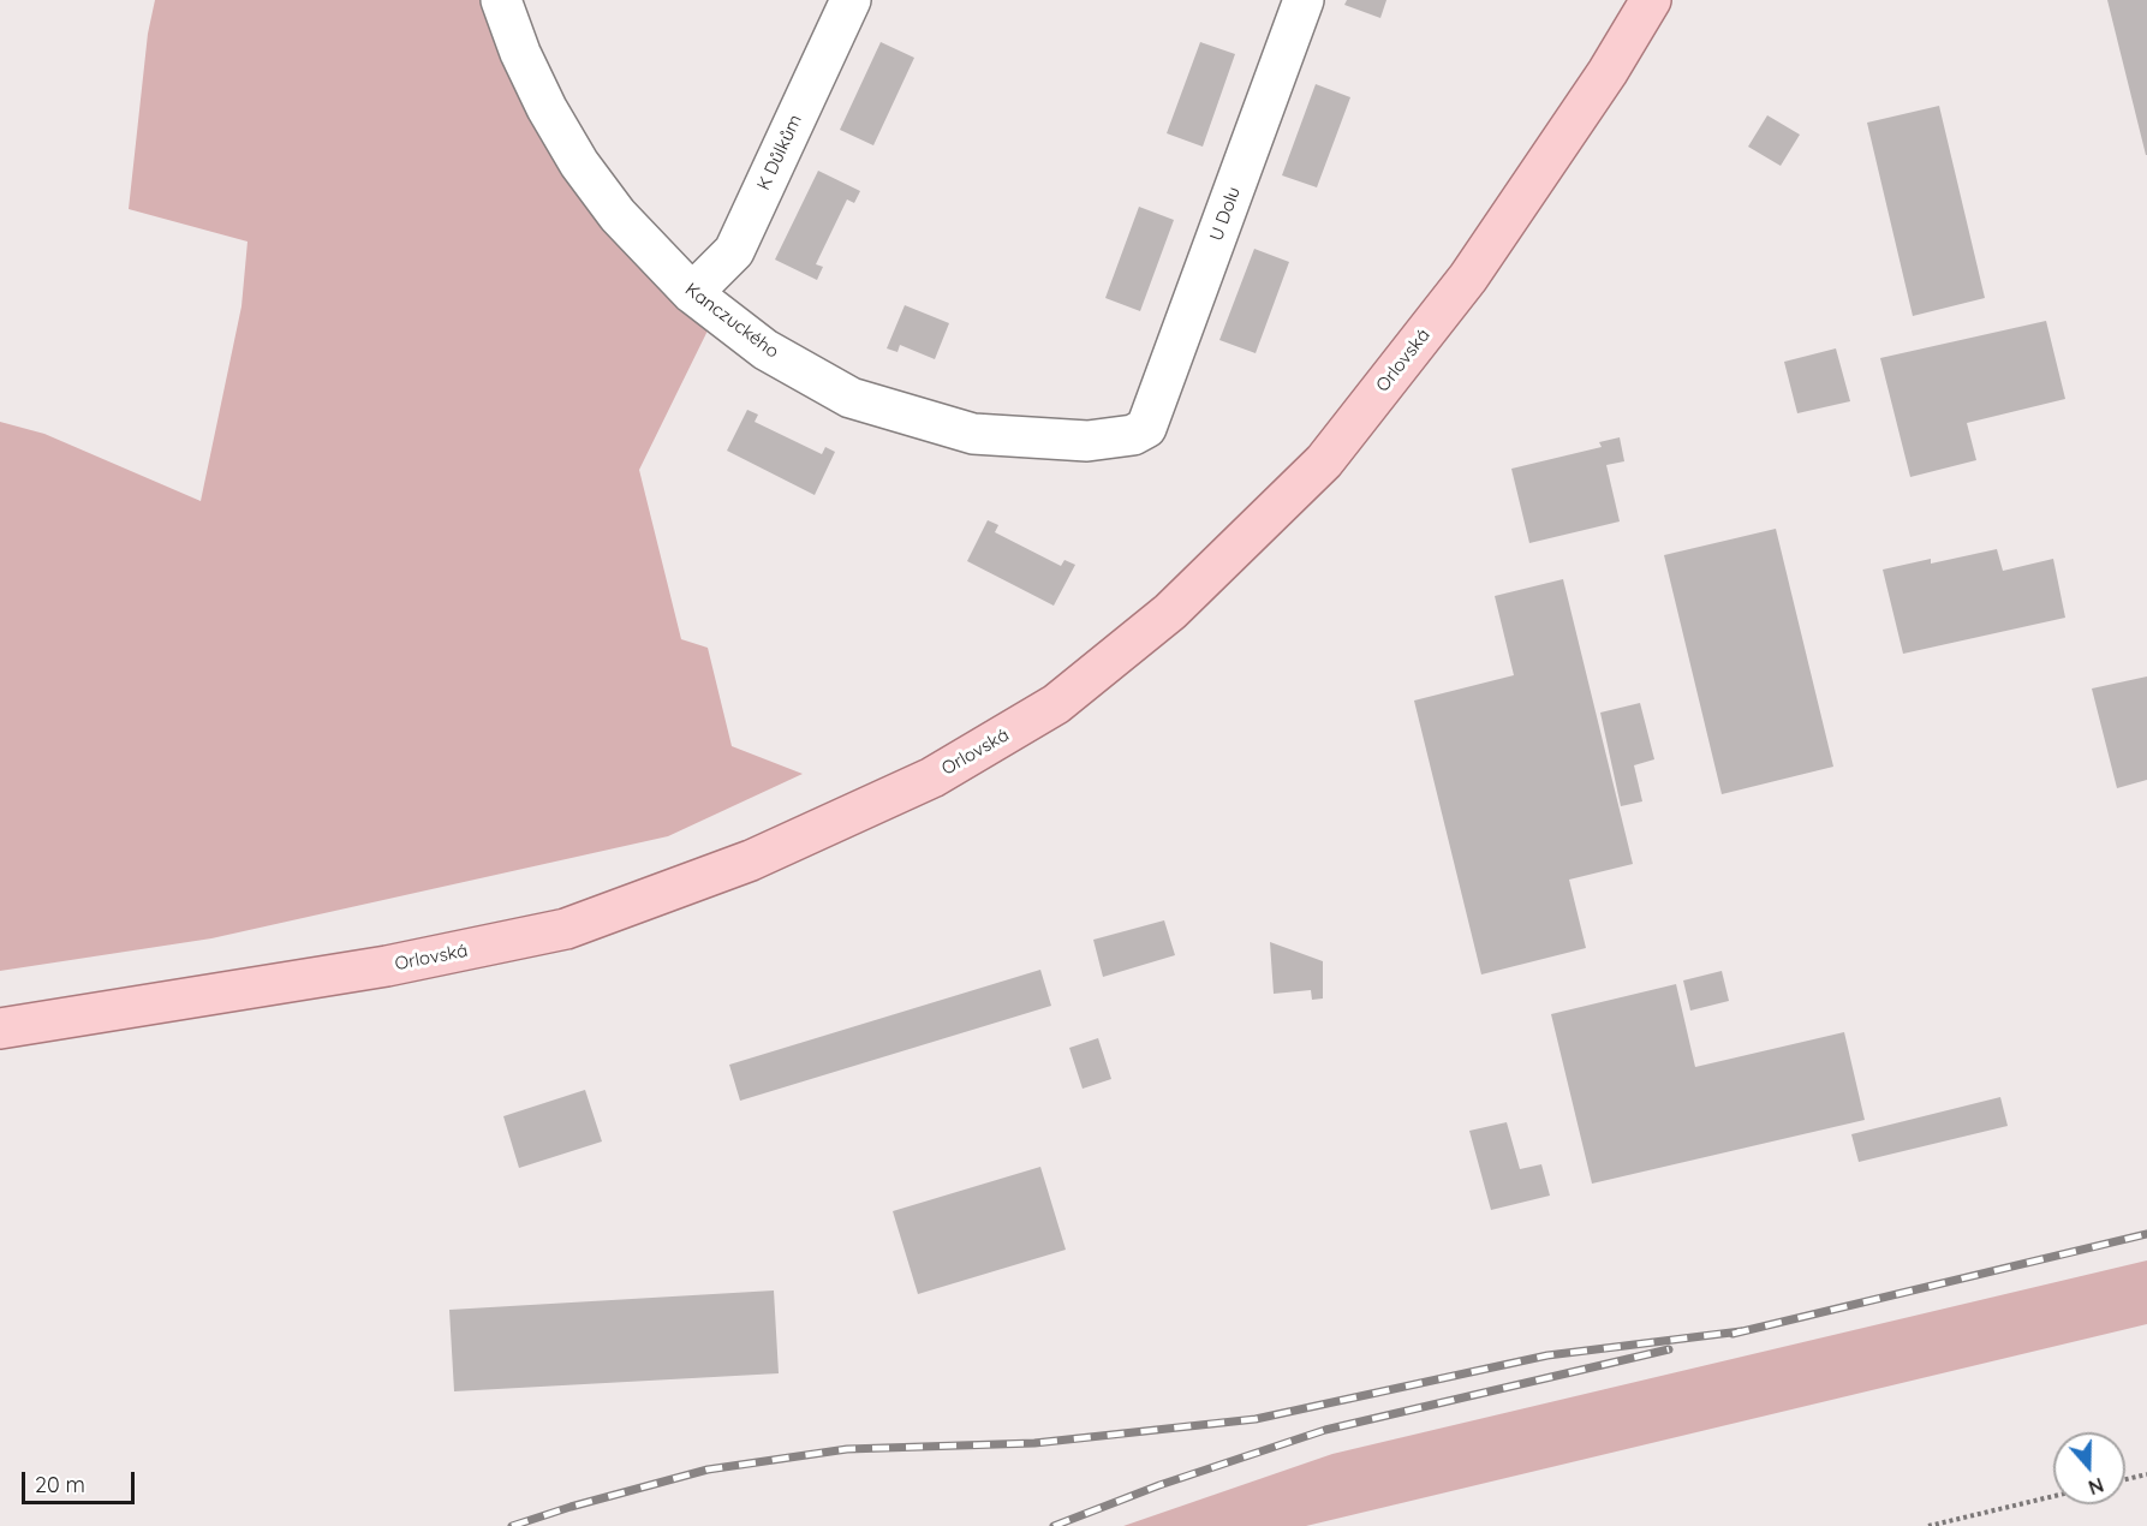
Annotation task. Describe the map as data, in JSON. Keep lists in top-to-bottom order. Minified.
{"streets":{"main road":["Orlovská"],"street":["K Důlkům","U Dolu","Kanczuckého"]},"crossings":[["K Důlkům","Kanczuckého"],["U Dolu","Kanczuckého"]],"scale_bar":"20 m","north":"bottom"}
